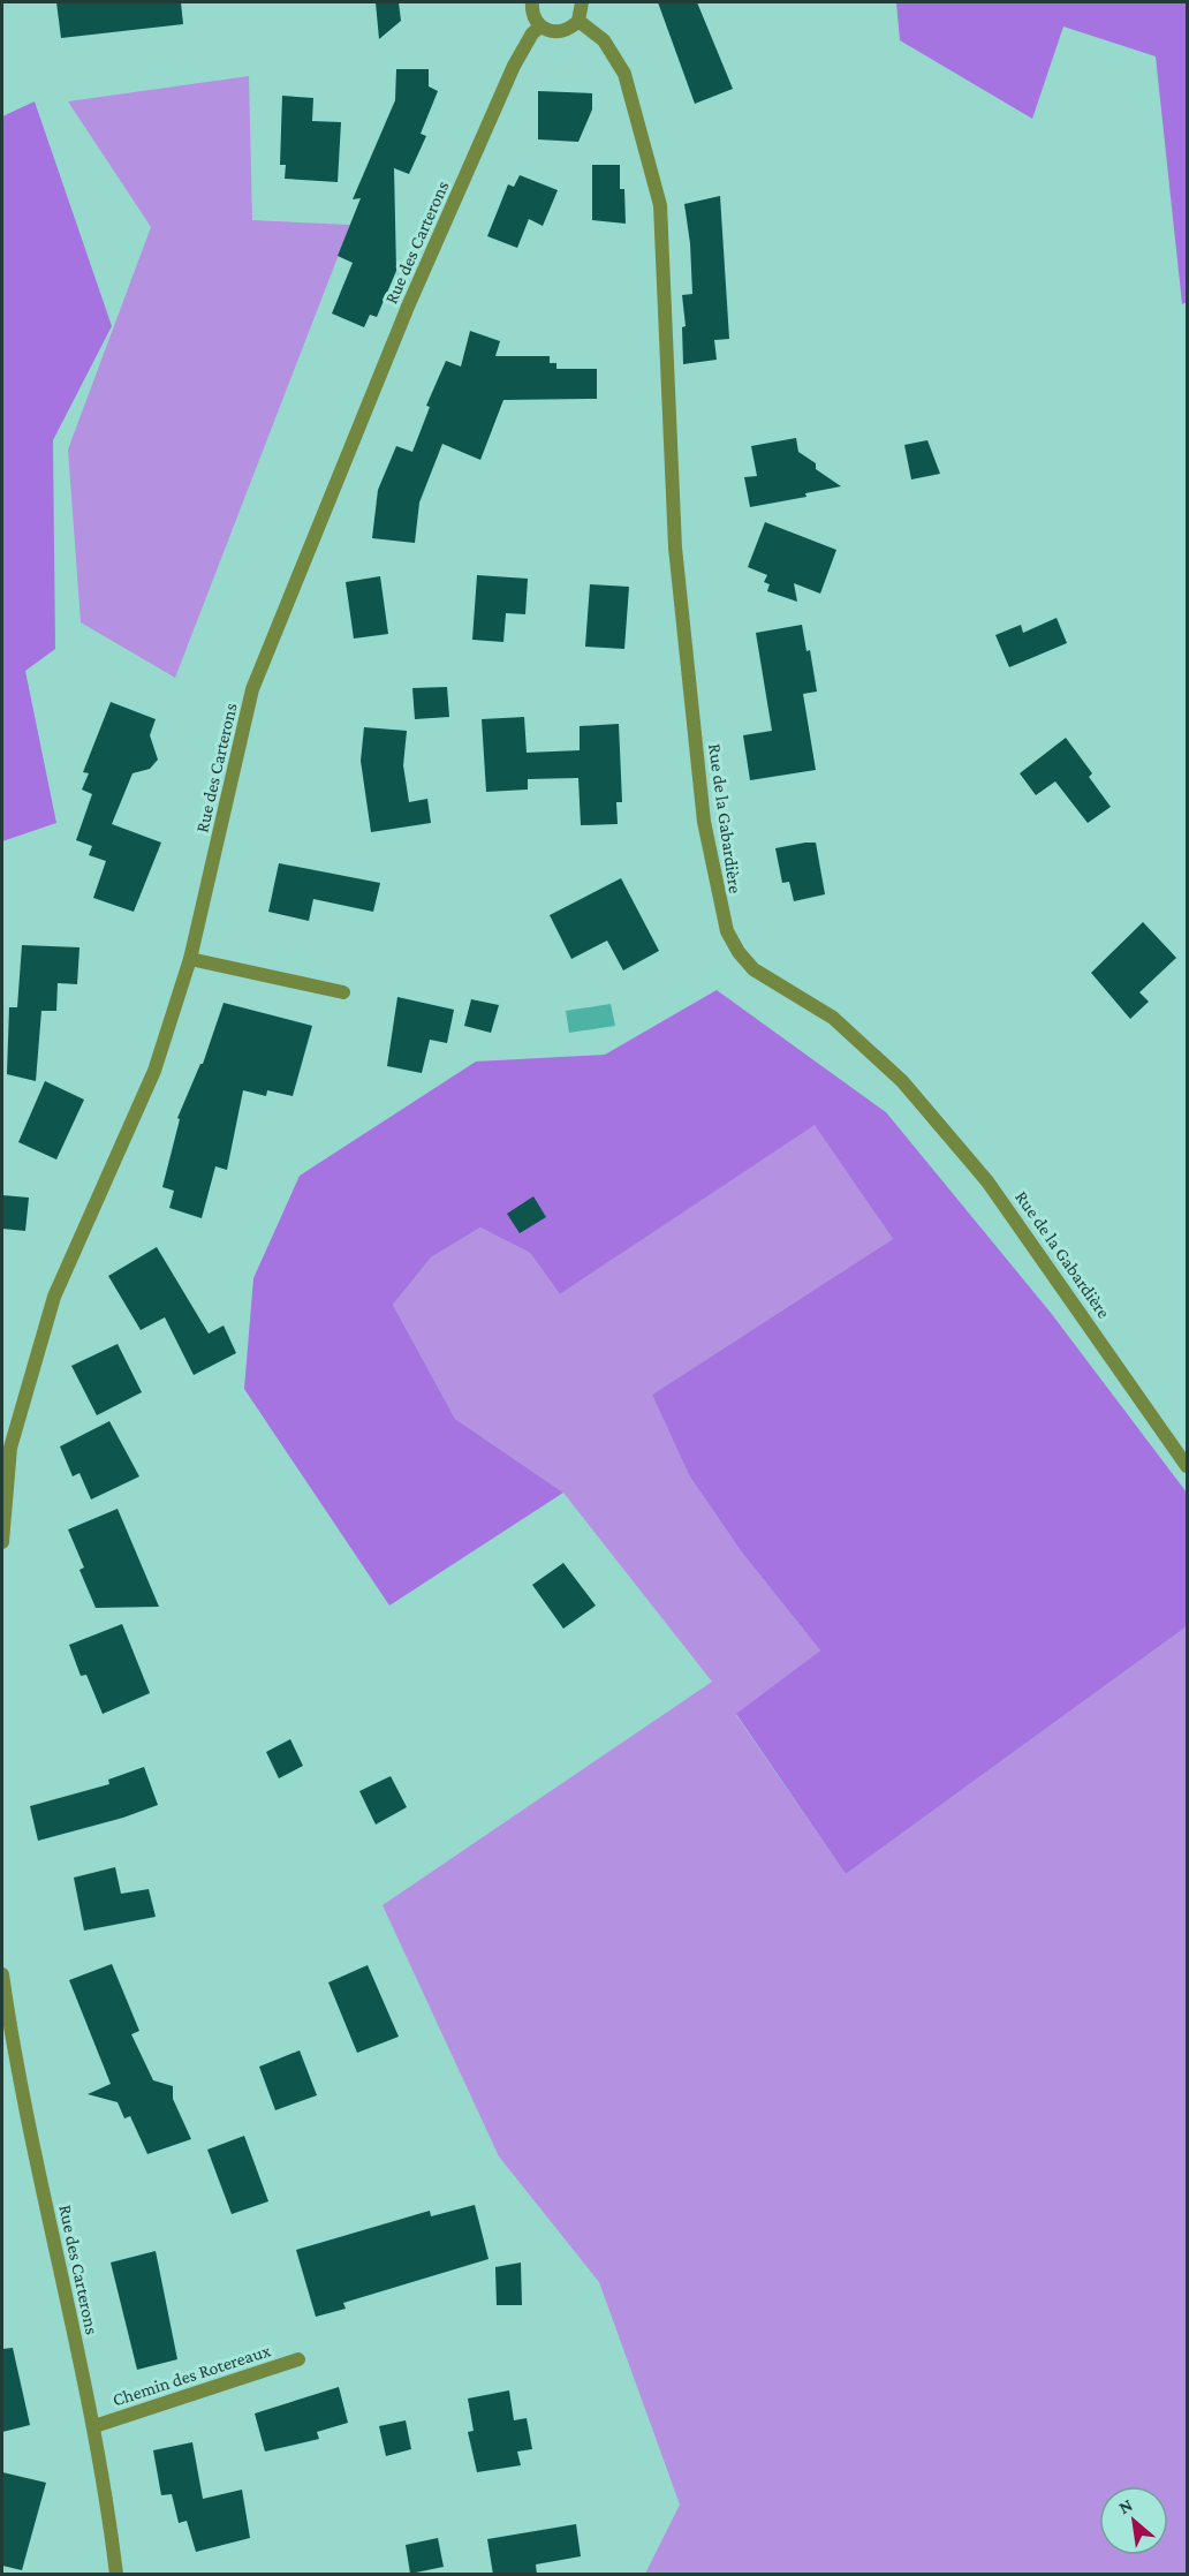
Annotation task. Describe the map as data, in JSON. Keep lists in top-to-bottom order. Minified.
{"streets":{"street":["Rue des Carterons","Rue de la Gabardière","Chemin des Rotereaux"]},"crossings":[["Rue des Carterons","Chemin des Rotereaux"]],"north":"top left"}
